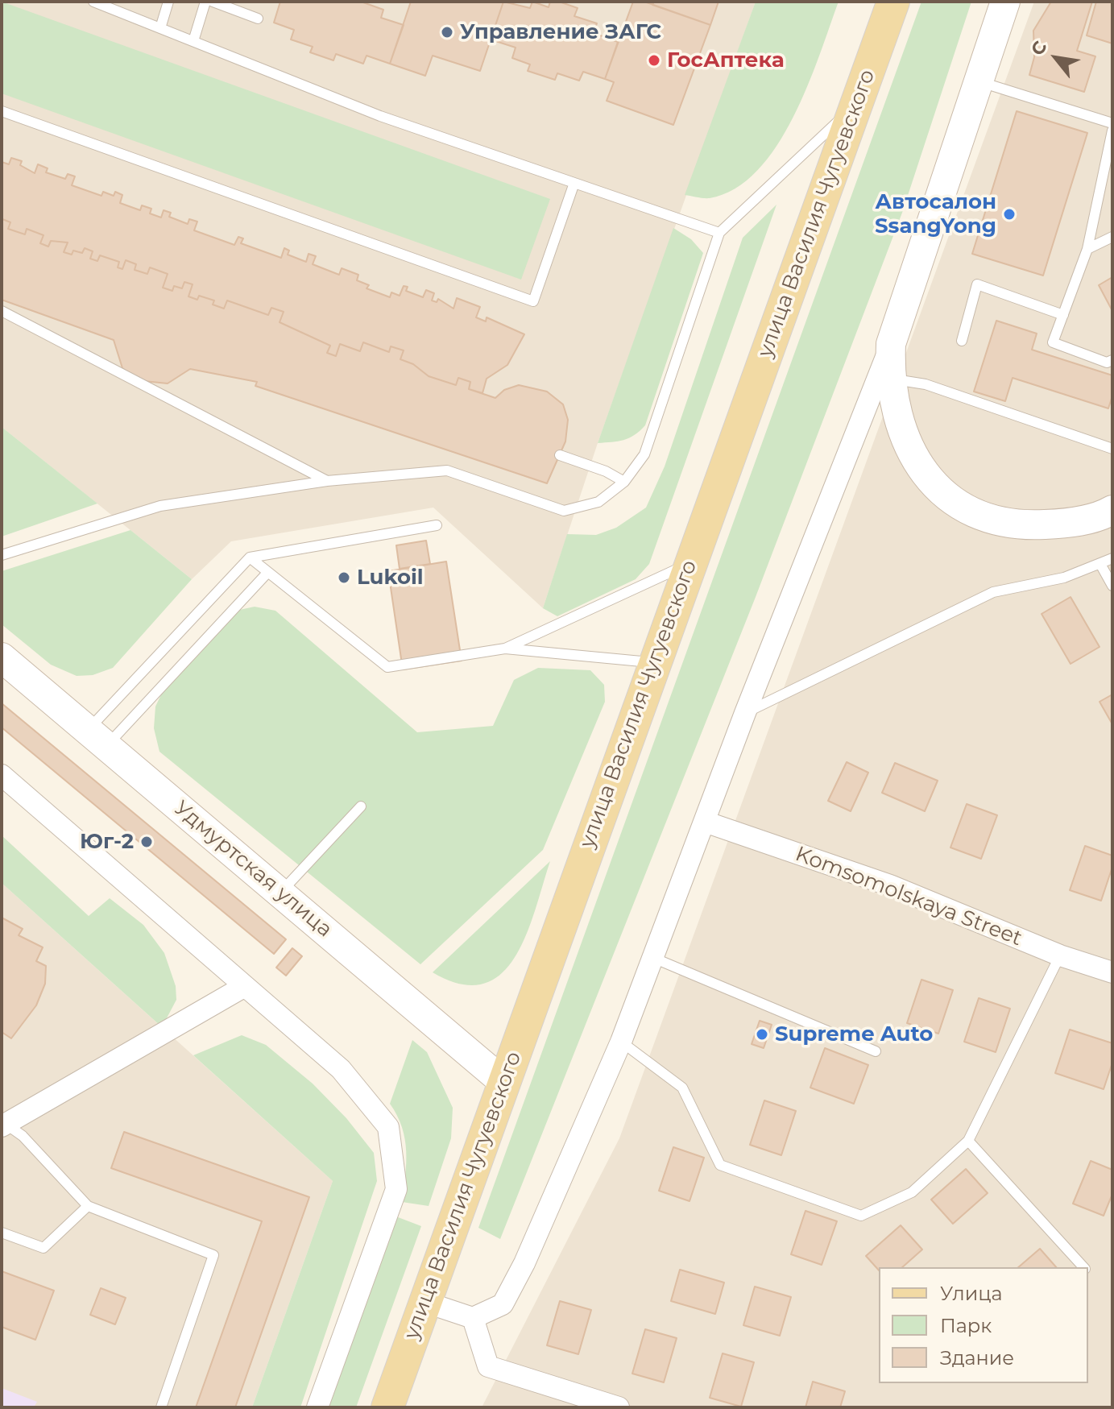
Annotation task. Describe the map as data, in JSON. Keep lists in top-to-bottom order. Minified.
{"streets":{"main road":["улица Василия Чугуевского"],"street":["Удмуртская улица","Komsomolskaya Street"]},"crossings":[["улица Василия Чугуевского","Удмуртская улица"]],"places":["Управление ЗАГС","ГосАптека","Автосалон SsangYong","Lukoil","Юг-2","Supreme Auto"],"legend":["Улица","Парк","Здание"],"north":"top left"}
